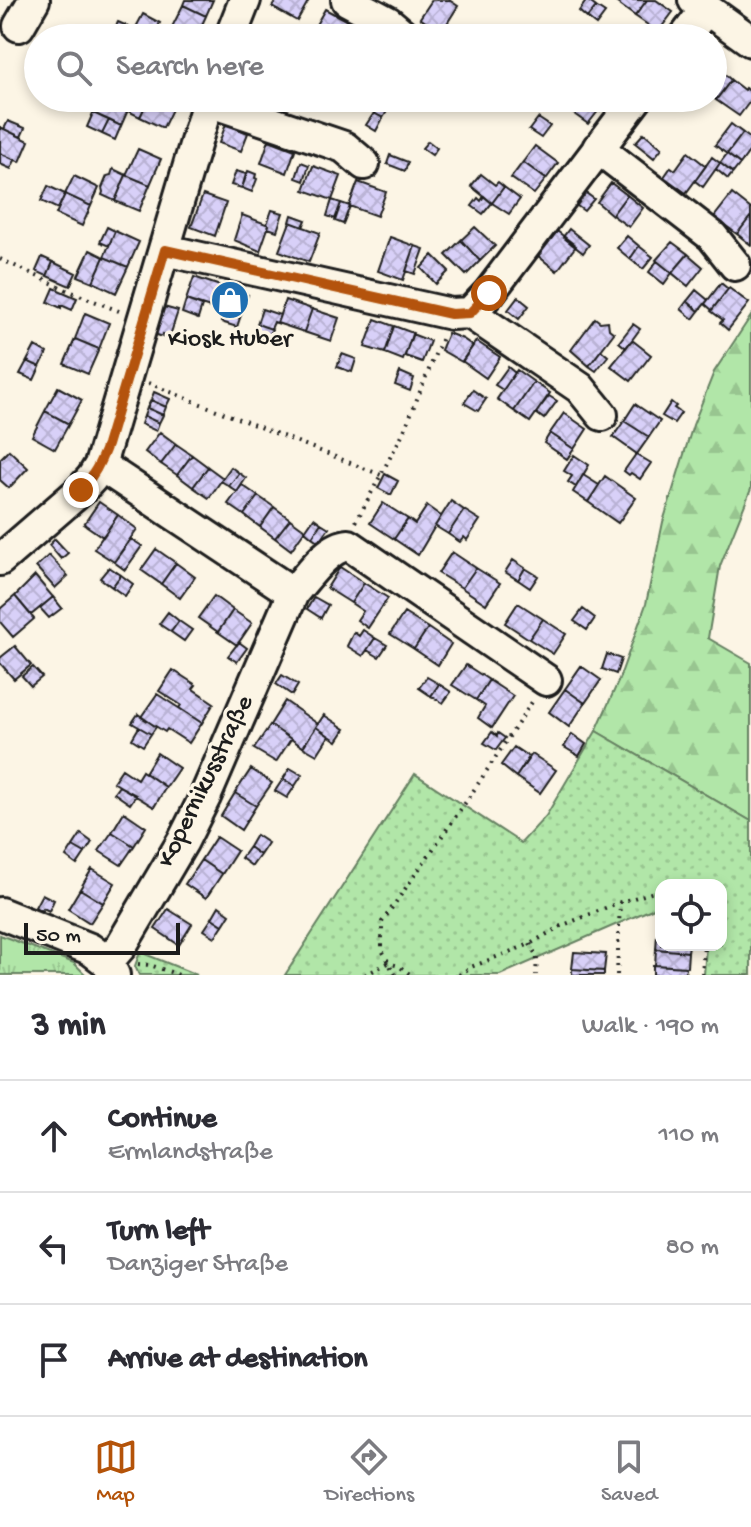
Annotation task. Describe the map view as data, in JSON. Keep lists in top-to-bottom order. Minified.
{"streets":{"street":["Kopernikusstraße"]},"places":{"shop":["Kiosk Huber"]},"scale_bar":"50 m","page":{"search":"Search here","scale":"50 m","heading":["3 min","Walk · 190 m"],"list":[["Continue","Ermlandstraße","110 m"],["Turn left","Danziger Straße","80 m"],"Arrive at destination"],"nav":["Map","Directions","Saved"]}}
